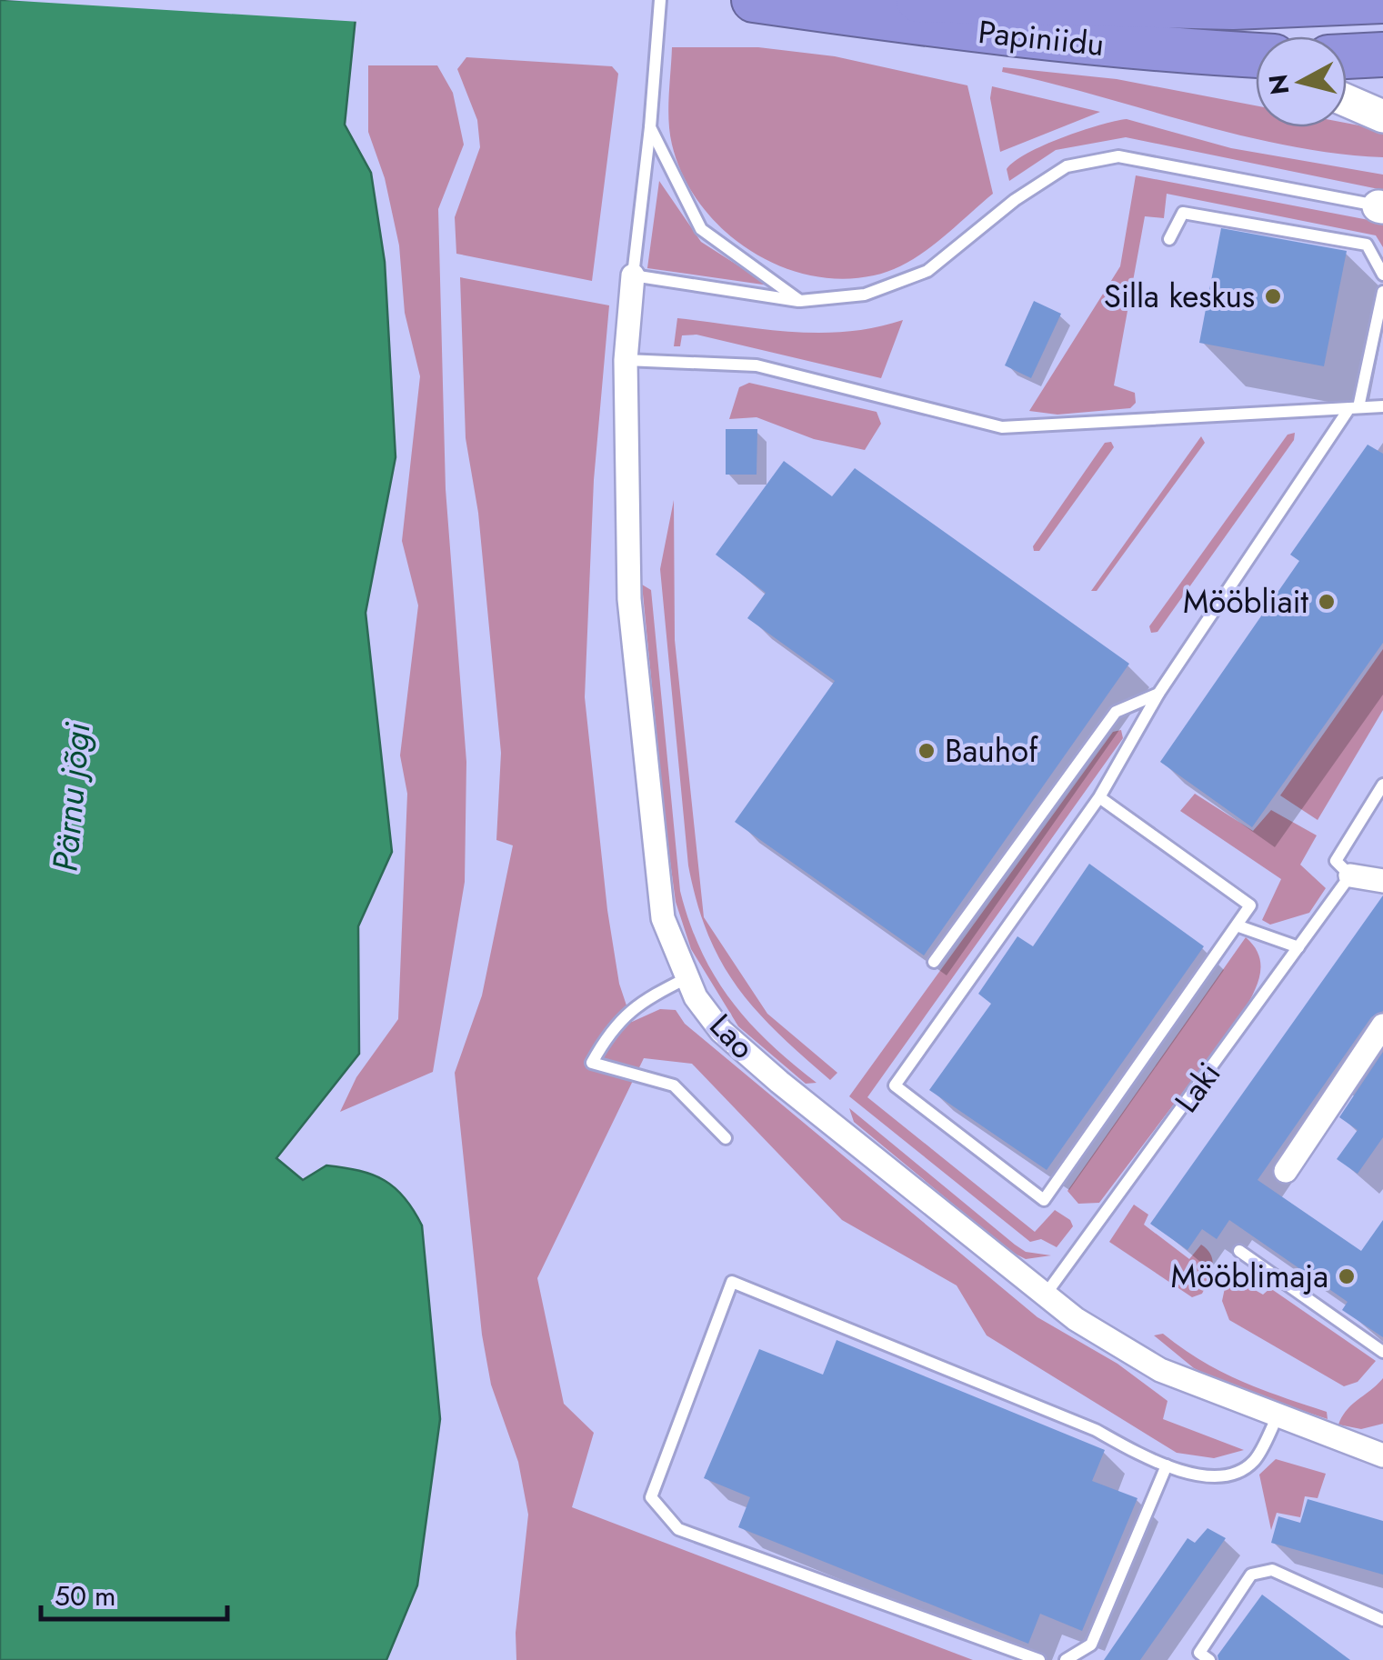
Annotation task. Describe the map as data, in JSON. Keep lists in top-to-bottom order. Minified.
{"streets":{"highway":["Papiniidu"],"street":["Lao"],"lane":["Laki"]},"crossings":[["Lao","Laki"]],"water":["Pärnu jõgi"],"places":["Silla keskus","Mööbliait","Bauhof","Mööblimaja"],"scale_bar":"50 m","north":"left"}
